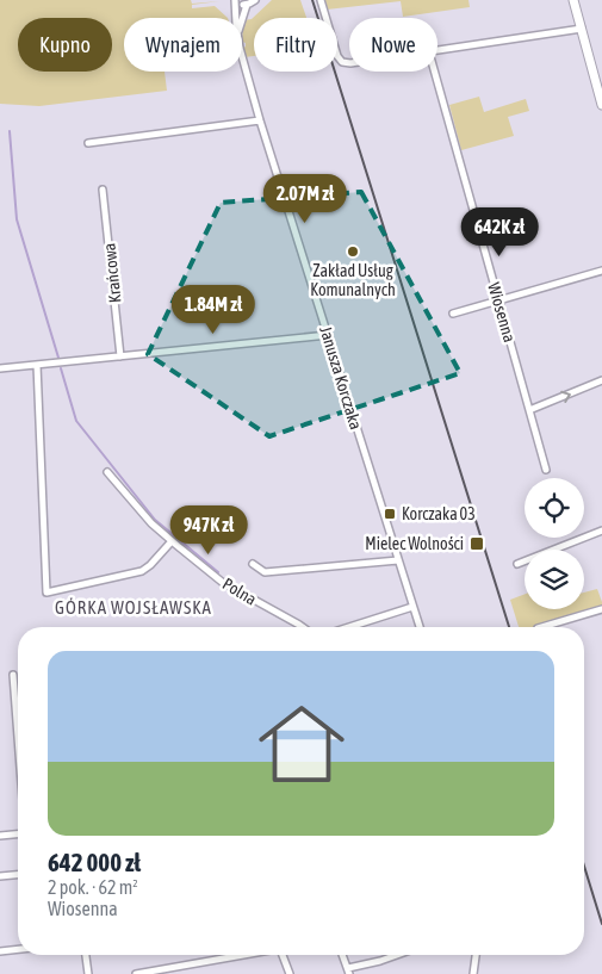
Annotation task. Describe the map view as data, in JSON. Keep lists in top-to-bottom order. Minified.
{"streets":{"street":["Krańcowa","Wiosenna","Janusza Korczaka","Polna"]},"districts":["GÓRKA WOJSŁAWSKA"],"places":{"other":["Zakład Usług Komunalnych"],"transit":["Korczaka 03","Mielec Wolności"]},"page":{"chip":["Kupno","Wynajem","Filtry","Nowe"],"price":["2.07M zł","642K zł","1.84M zł","947K zł"],"list":[{"name":"642 000 zł","note":"2 pok. · 62 m² · Wiosenna"}]}}
